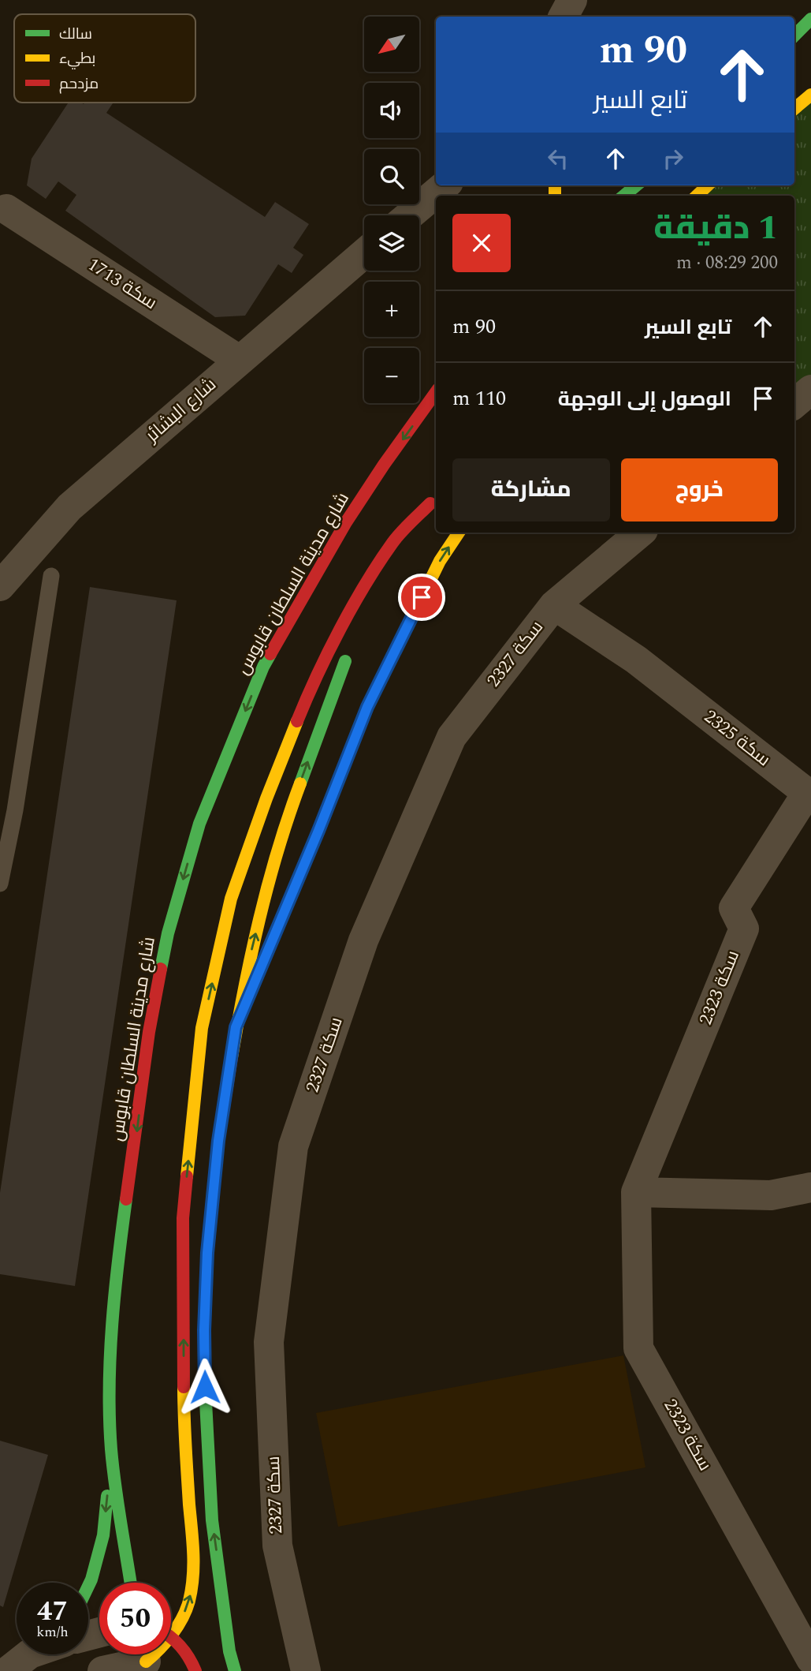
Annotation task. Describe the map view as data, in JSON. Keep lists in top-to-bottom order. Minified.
{"streets":{"main road":["شارع مدينة السلطان قابوس"],"street":["سكة 1713","شارع البشائر","سكة 2327","سكة 2325","سكة 2323"]},"crossings":[["سكة 1713","شارع البشائر"],["سكة 2327","سكة 2325"],["سكة 2325","سكة 2323"]],"legend":["سالك","بطيء","مزدحم"],"north":"bottom left","page":{"map_buttons":["+","−"],"turn":["90 m","تابع السير"],"heading":["1 دقيقة","200 m · 08:29"],"list":[{"name":"تابع السير","value":"90 m"},{"name":"الوصول إلى الوجهة","value":"110 m"}],"buttons":["خروج","مشاركة"],"speed":"47 km/h","limit":"50"}}
